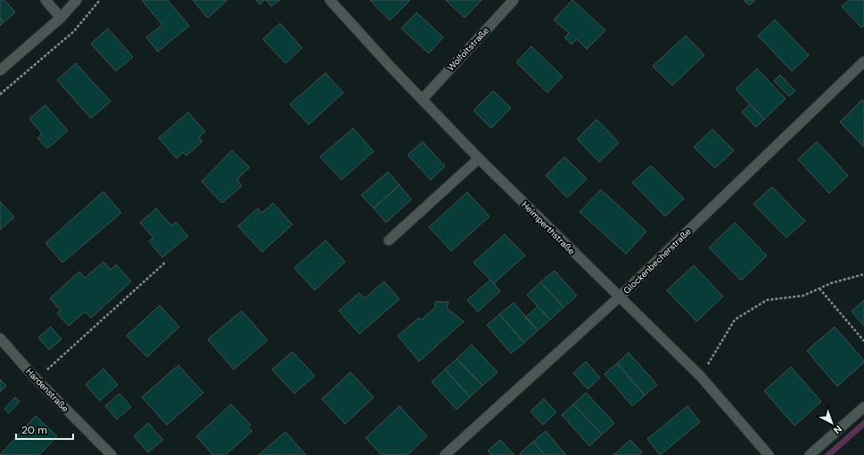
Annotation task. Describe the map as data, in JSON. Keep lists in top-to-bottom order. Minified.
{"streets":{"street":["Wolfoltstraße","Heimperthstraße","Glockenbecherstraße","Hardenstraße"]},"crossings":[["Wolfoltstraße","Heimperthstraße"],["Heimperthstraße","Glockenbecherstraße"]],"scale_bar":"20 m","north":"bottom right"}
